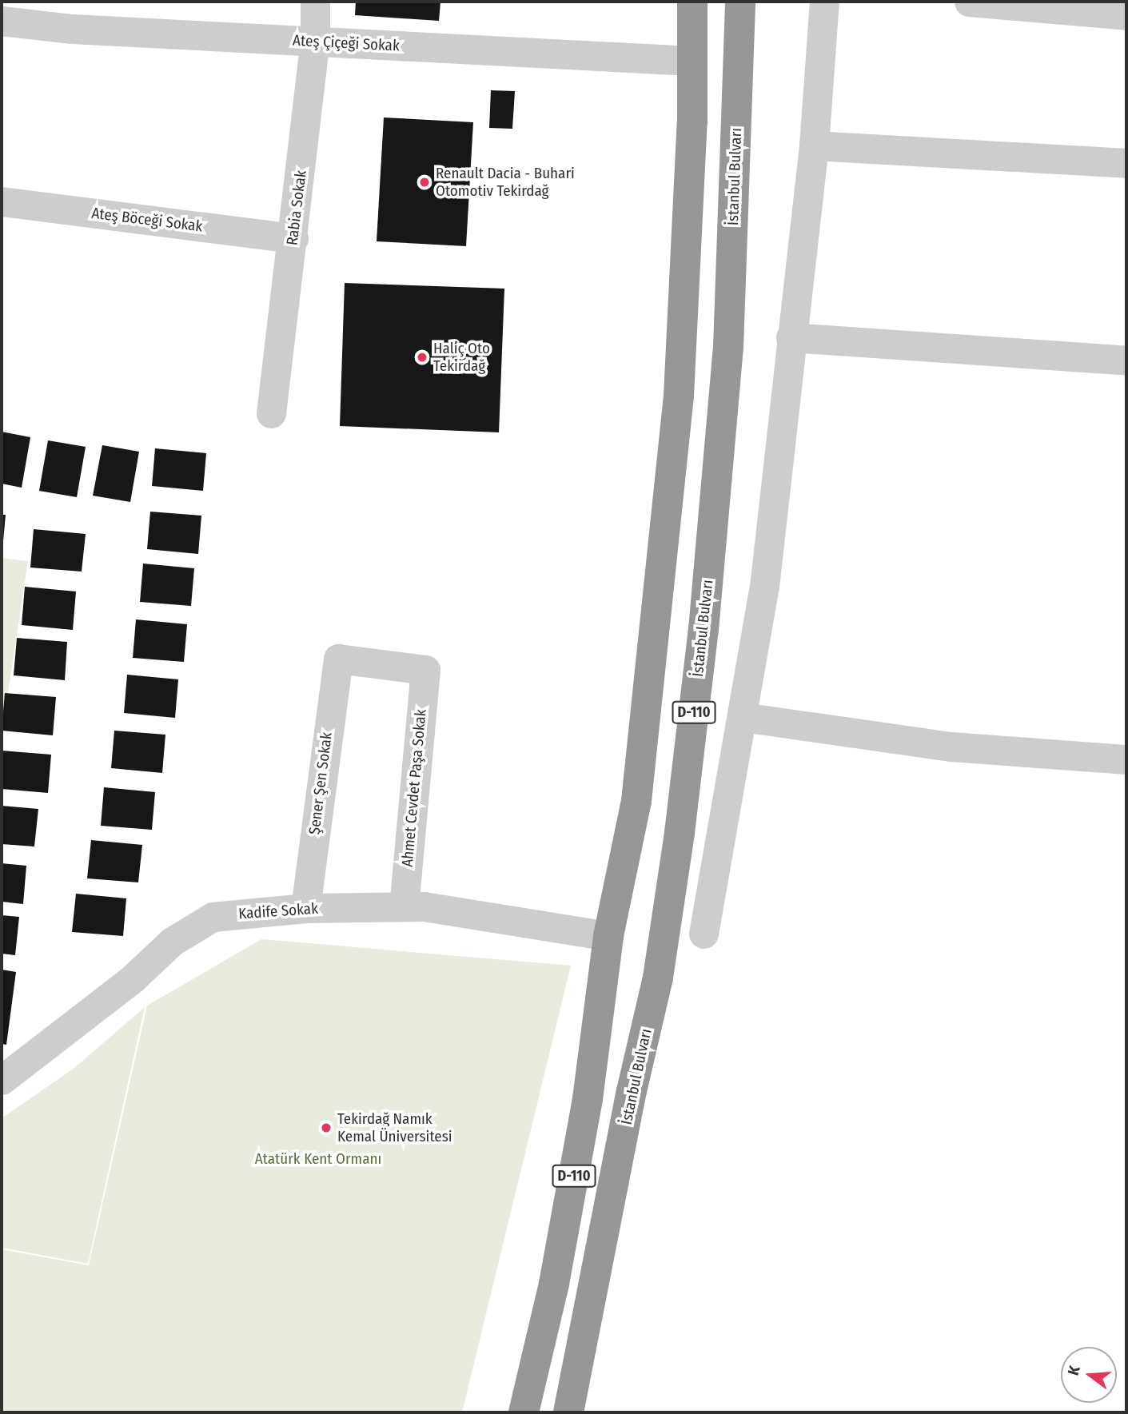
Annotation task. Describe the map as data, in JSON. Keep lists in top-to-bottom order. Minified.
{"streets":{"highway":["İstanbul Bulvarı","D-110"],"street":["Ateş Çiçeği Sokak","Rabia Sokak","Ateş Böceği Sokak","Şener Şen Sokak","Ahmet Cevdet Paşa Sokak","Kadife Sokak"]},"crossings":[["Ateş Çiçeği Sokak","Rabia Sokak"],["Ateş Çiçeği Sokak","D-110"],["Rabia Sokak","Ateş Böceği Sokak"],["D-110","Kadife Sokak"],["Şener Şen Sokak","Ahmet Cevdet Paşa Sokak"],["Şener Şen Sokak","Kadife Sokak"],["Ahmet Cevdet Paşa Sokak","Kadife Sokak"]],"parks":["Atatürk Kent Ormanı"],"places":["Renault Dacia - Buhari Otomotiv Tekirdağ","Haliç Oto Tekirdağ","Tekirdağ Namık Kemal Üniversitesi"],"north":"left"}
